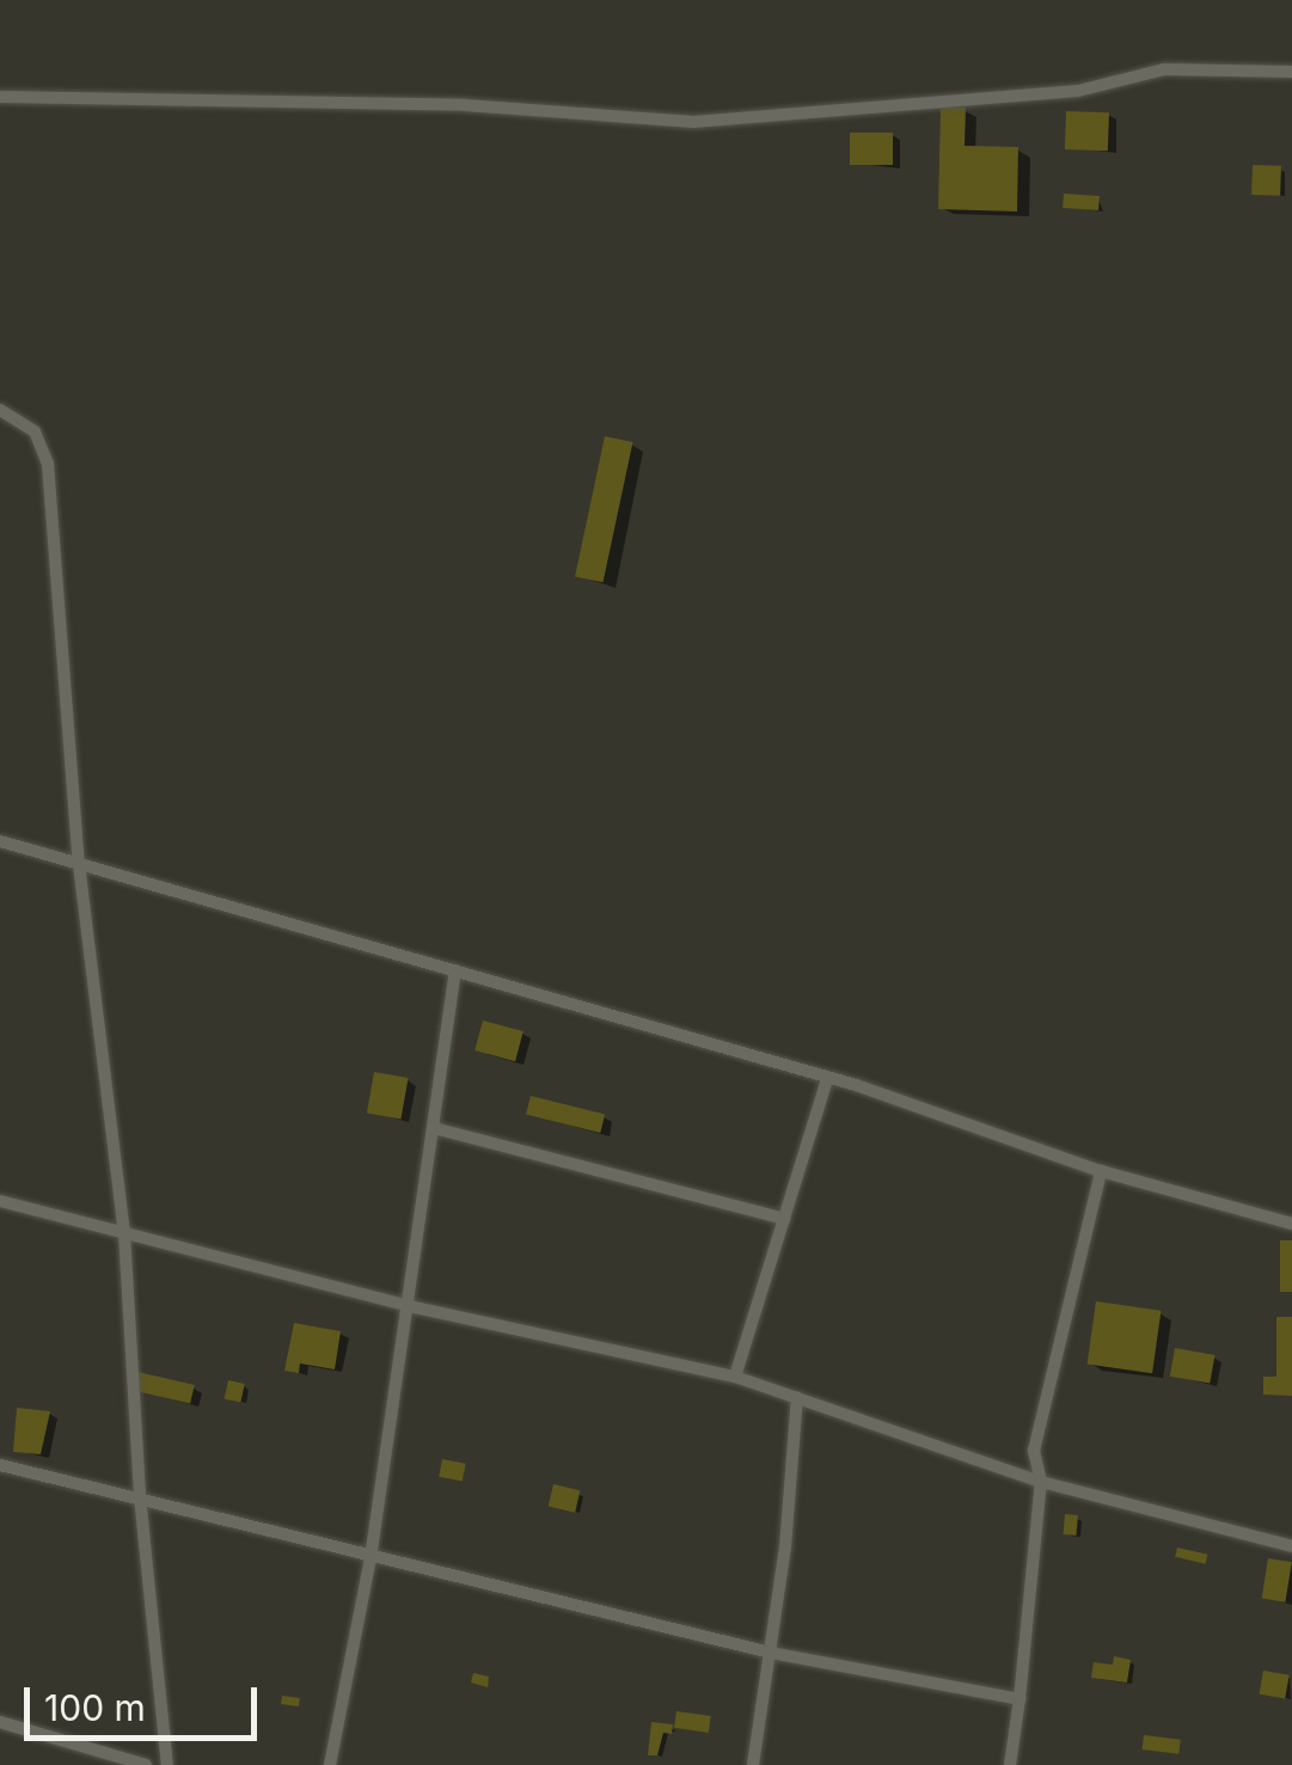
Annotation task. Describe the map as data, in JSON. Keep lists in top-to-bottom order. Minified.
{"scale_bar":"100 m"}
